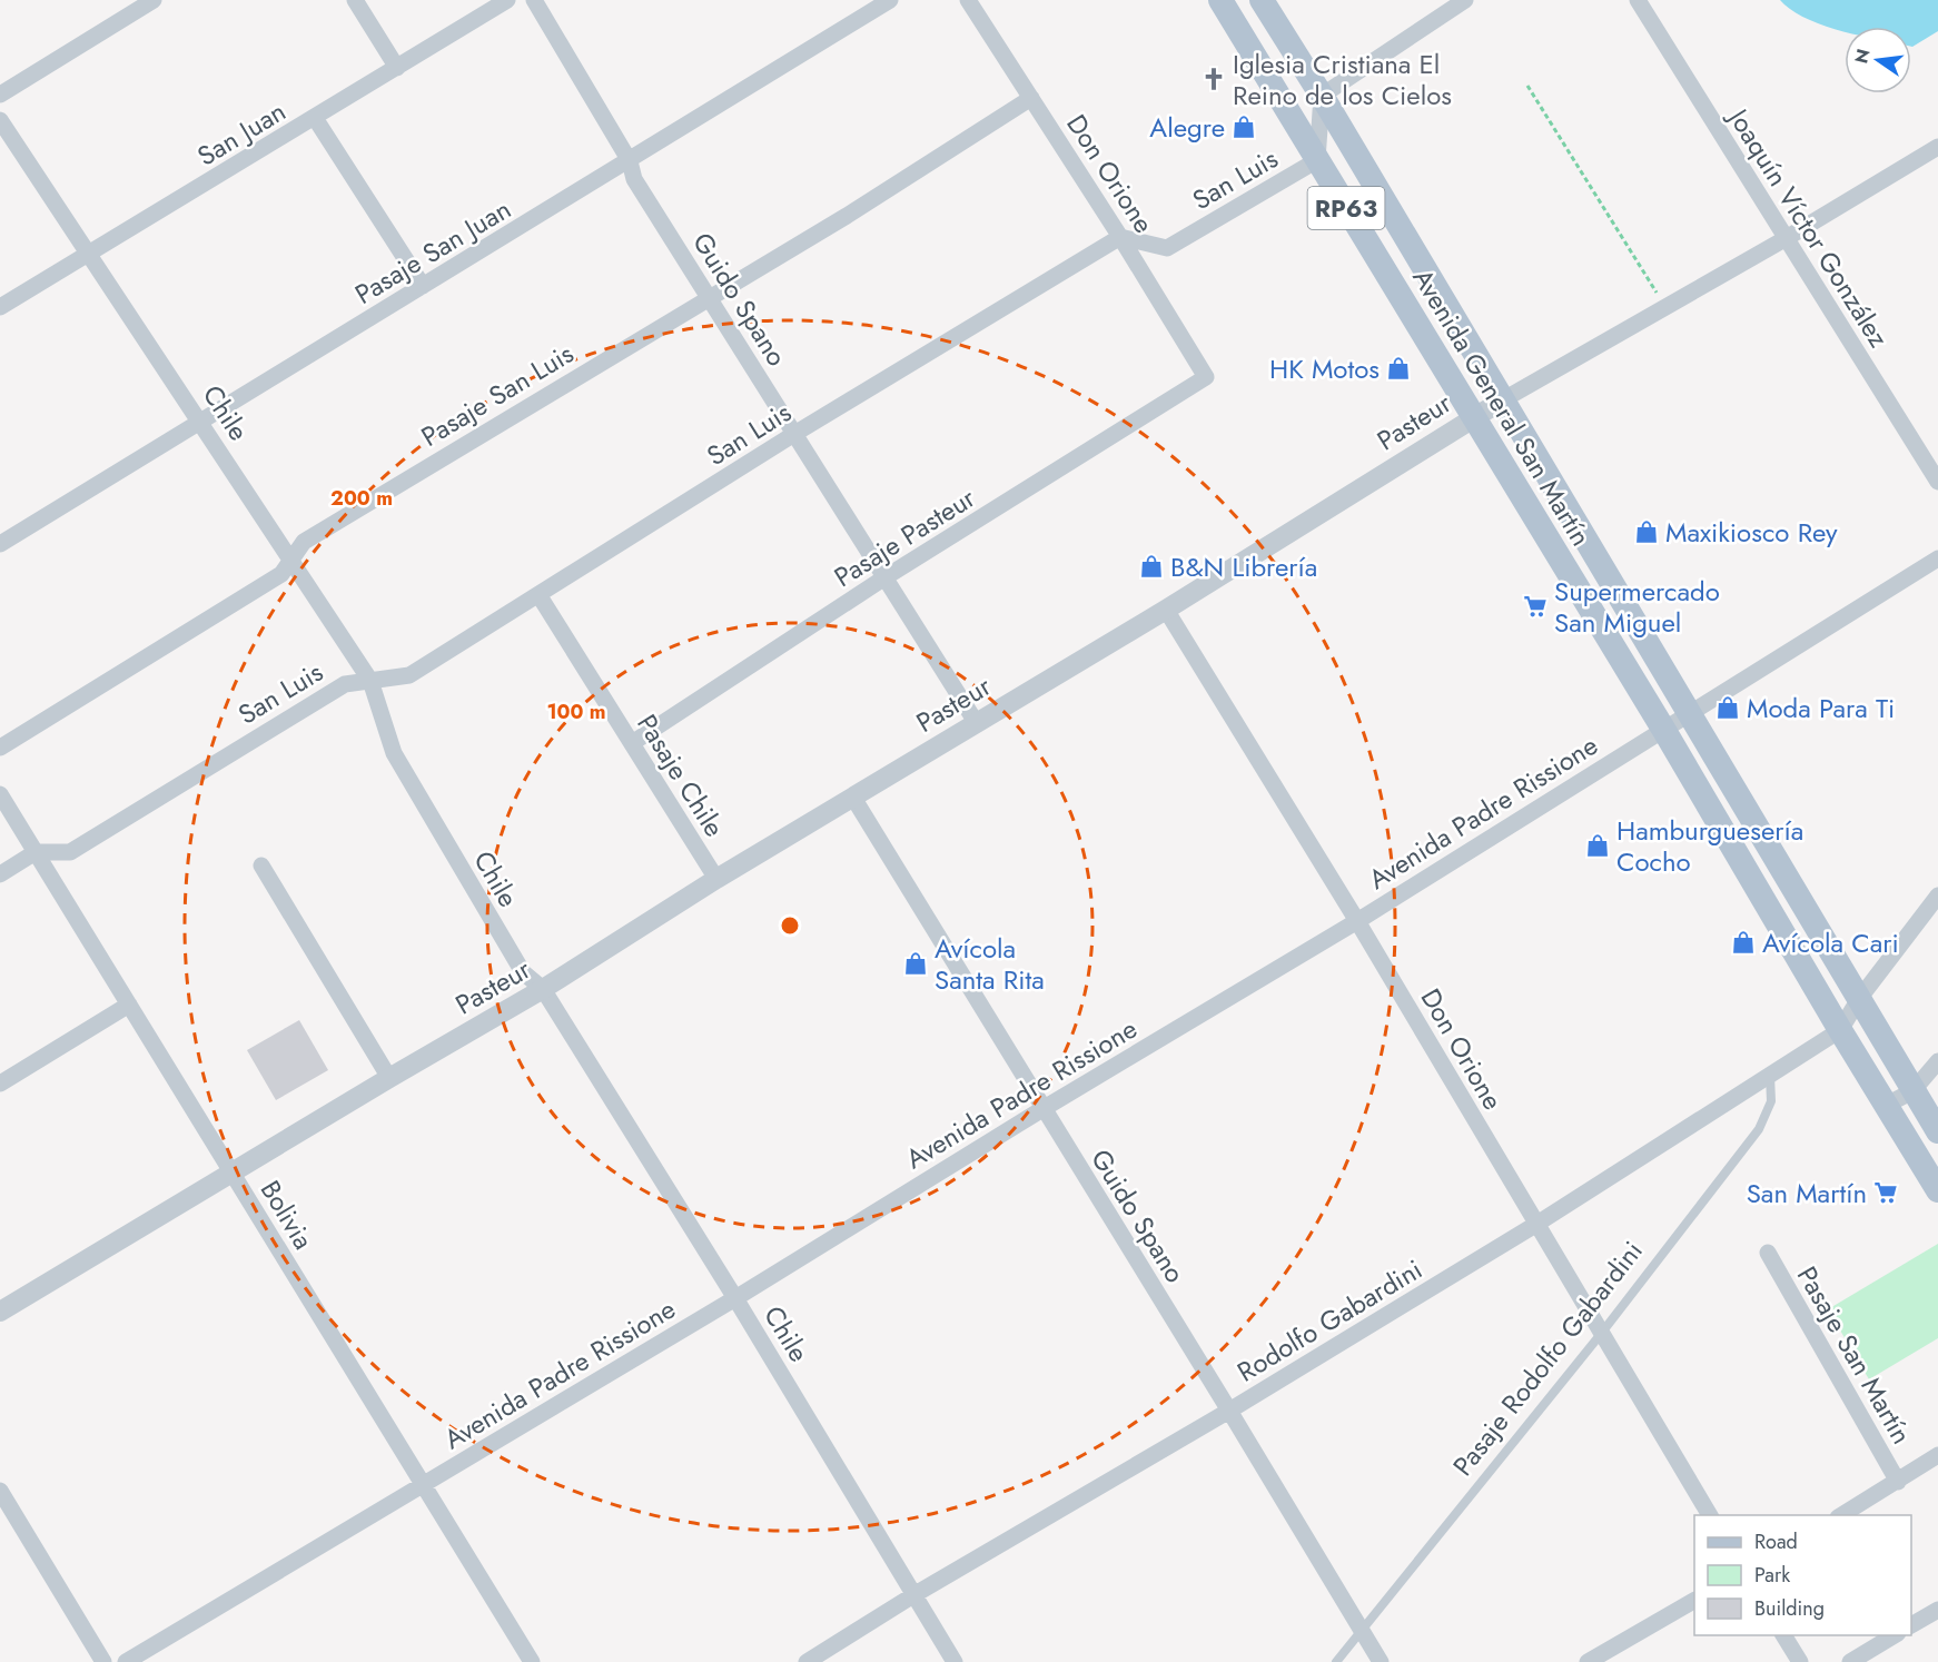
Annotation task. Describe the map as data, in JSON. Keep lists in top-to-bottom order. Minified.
{"streets":{"main road":["RP63","Avenida General San Martín"],"street":["San Juan","Don Orione","San Luis","Joaquín Víctor González","Pasaje San Juan","Guido Spano","Pasaje San Luis","Chile","Pasteur","Pasaje Pasteur","Pasaje Chile","Avenida Padre Rissione","Bolivia","Rodolfo Gabardini","Pasaje San Martín"],"lane":["Pasaje Rodolfo Gabardini"]},"crossings":[["San Juan","Chile"],["Don Orione","San Luis"],["Don Orione","Pasaje San Luis"],["Don Orione","Pasteur"],["Don Orione","Pasaje Pasteur"],["Don Orione","Avenida Padre Rissione"],["Don Orione","Rodolfo Gabardini"],["Don Orione","Pasaje Rodolfo Gabardini"],["San Luis","Guido Spano"],["San Luis","Avenida General San Martín"],["San Luis","Chile"],["San Luis","Pasaje Chile"],["San Luis","Bolivia"],["Joaquín Víctor González","Pasteur"],["Pasaje San Juan","Guido Spano"],["Pasaje San Juan","Chile"],["Guido Spano","Pasaje San Luis"],["Guido Spano","Pasteur"],["Guido Spano","Pasaje Pasteur"],["Guido Spano","Avenida Padre Rissione"],["Guido Spano","Rodolfo Gabardini"],["Guido Spano","Pasaje Rodolfo Gabardini"],["Pasaje San Luis","Chile"],["Avenida General San Martín","Pasteur"],["Avenida General San Martín","Avenida Padre Rissione"],["Avenida General San Martín","Rodolfo Gabardini"],["Chile","Pasteur"],["Chile","Avenida Padre Rissione"],["Chile","Rodolfo Gabardini"],["Pasteur","Pasaje Chile"],["Pasteur","Bolivia"],["Pasaje Pasteur","Pasaje Chile"],["Avenida Padre Rissione","Bolivia"],["Rodolfo Gabardini","Pasaje Rodolfo Gabardini"]],"places":{"church":["Iglesia Cristiana El Reino de los Cielos"],"shop":["Alegre","HK Motos","Maxikiosco Rey","B&N Librería","Moda Para Ti","Hamburguesería Cocho","Avícola Cari","Avícola Santa Rita"],"supermarket":["Supermercado San Miguel","San Martín"]},"legend":["Road","Park","Building"],"north":"left","rings":["200 m","100 m"]}
